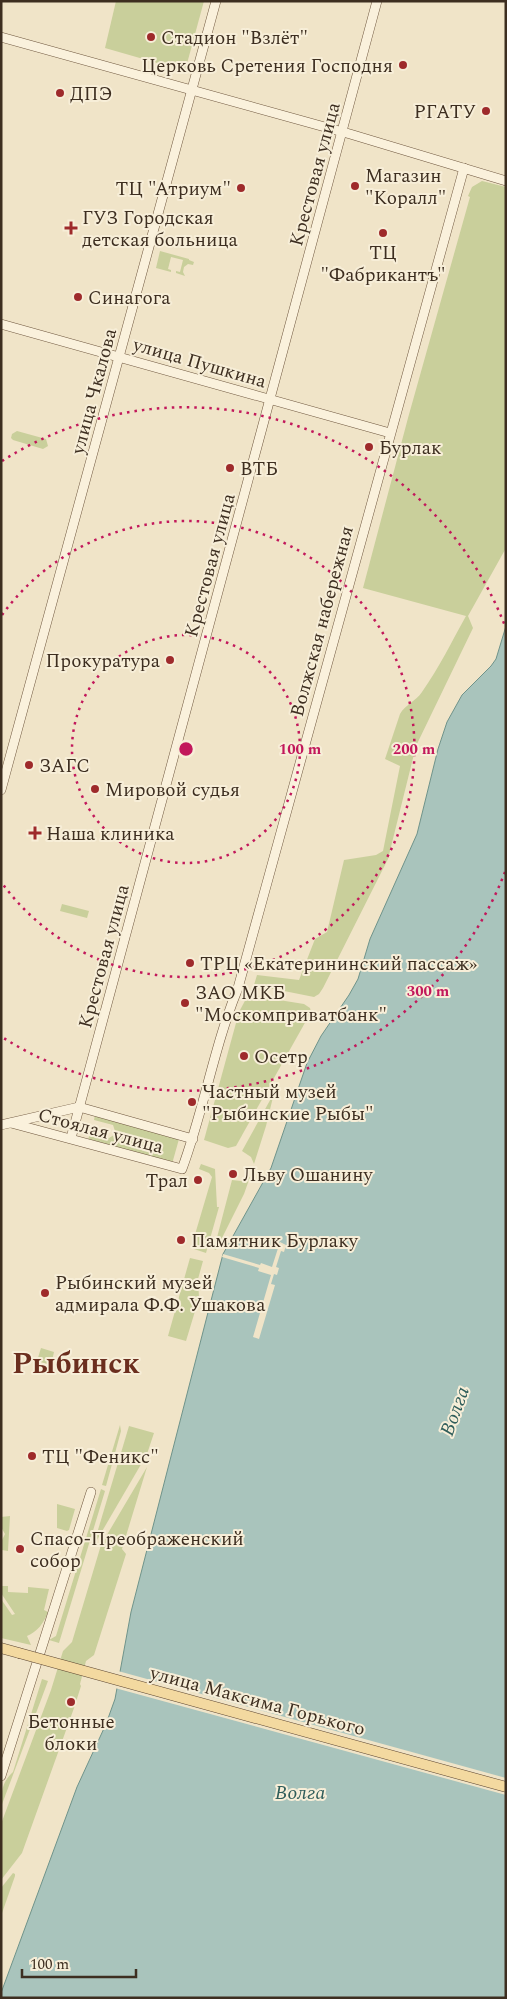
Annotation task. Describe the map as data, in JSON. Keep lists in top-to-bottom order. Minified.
{"streets":{"main road":["улица Максима Горького"],"street":["Крестовая улица","улица Пушкина","улица Чкалова","Волжская набережная","Стоялая улица"]},"crossings":[["Крестовая улица","улица Пушкина"],["Крестовая улица","Стоялая улица"],["улица Пушкина","улица Чкалова"],["улица Пушкина","Волжская набережная"],["Волжская набережная","Стоялая улица"]],"districts":["Рыбинск"],"water":["Волга"],"places":{"other":["Стадион \"Взлёт\"","Церковь Сретения Господня","ДПЭ","РГАТУ","Магазин \"Коралл\"","ТЦ \"Атриум\"","ТЦ \"Фабрикантъ\"","Синагога","Бурлак","ВТБ","Прокуратура","ЗАГС","Мировой судья","ТРЦ «Екатерининский пассаж»","ЗАО МКБ \"Москомприватбанк\"","Осетр","Частный музей \"Рыбинские Рыбы\"","Льву Ошанину","Трал","Памятник Бурлаку","Рыбинский музей адмирала Ф.Ф. Ушакова","ТЦ \"Феникс\"","Спасо-Преображенский собор","Бетонные блоки"],"health":["ГУЗ Городская детская больница","Наша клиника"]},"scale_bar":"100 m","rings":["100 m","200 m","300 m"]}
